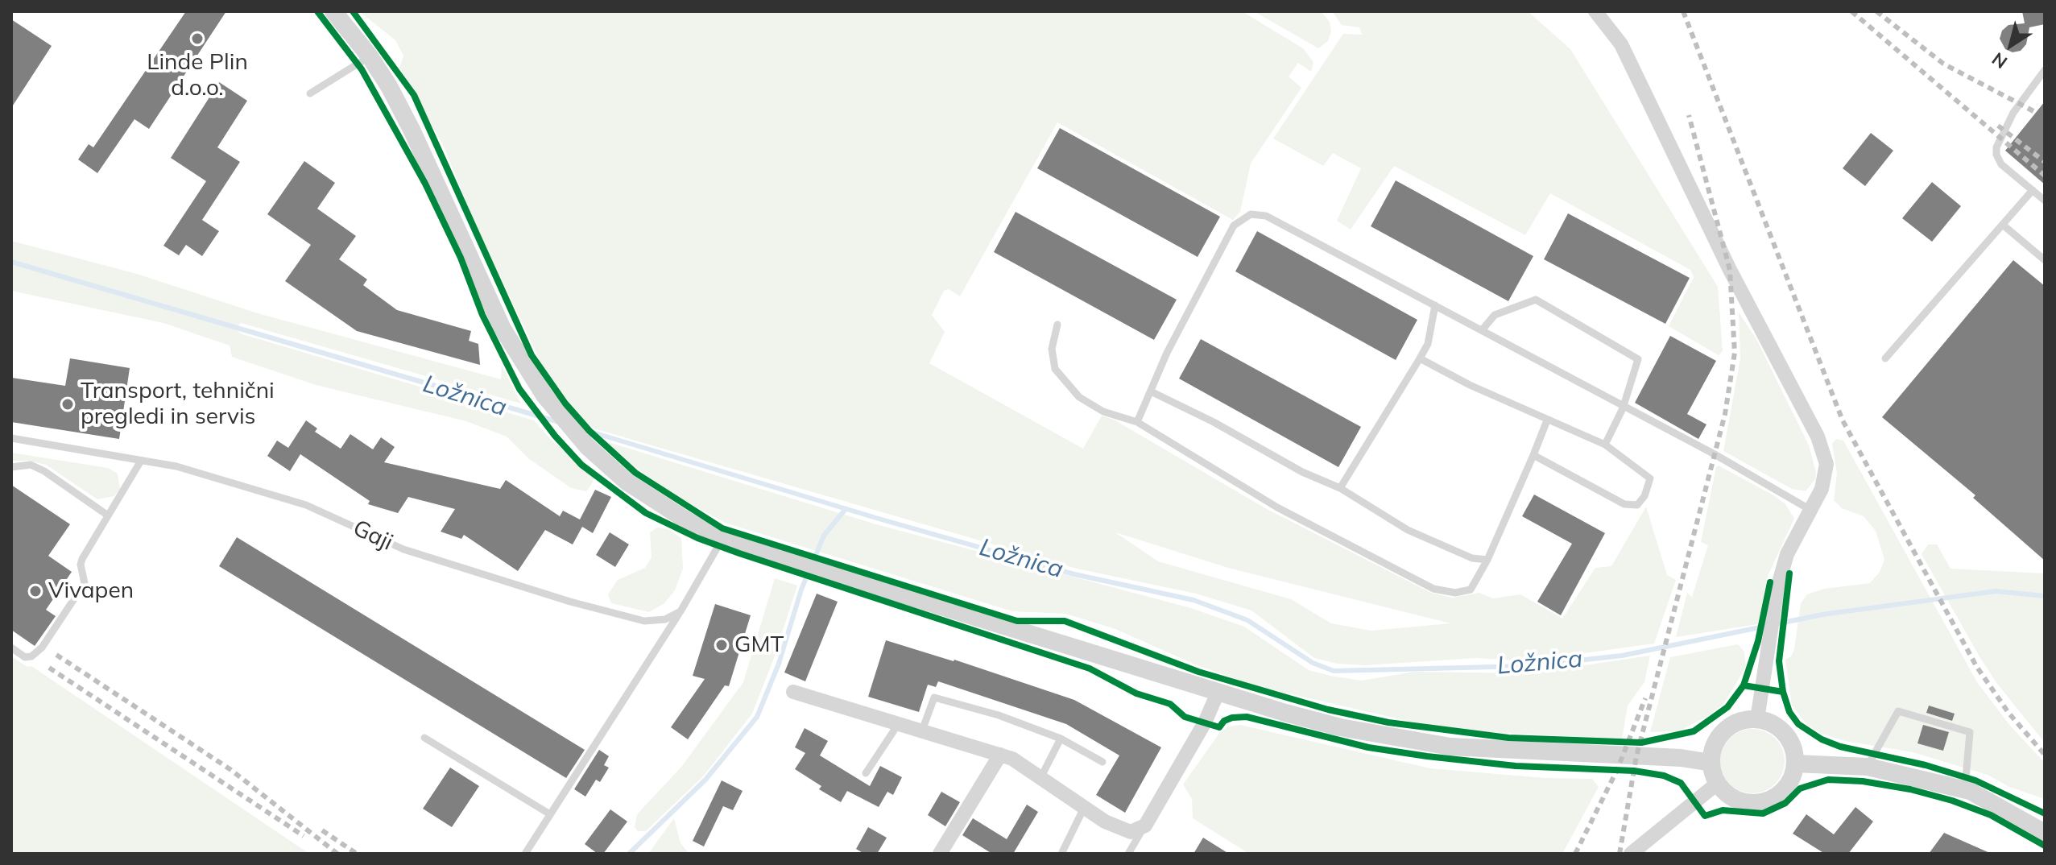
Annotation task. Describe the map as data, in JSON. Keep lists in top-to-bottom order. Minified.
{"streets":{"lane":["Gaji"]},"water":["Ložnica"],"places":["Linde Plin d.o.o.","Transport, tehnični pregledi in servis","Vivapen","GMT"],"north":"bottom left"}
